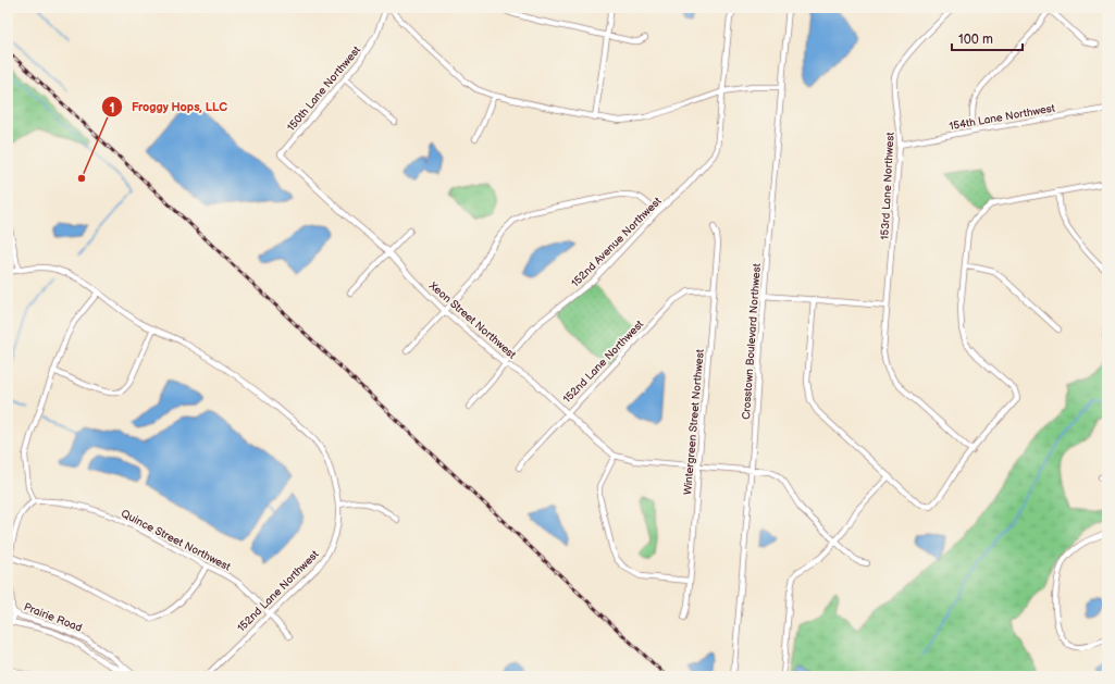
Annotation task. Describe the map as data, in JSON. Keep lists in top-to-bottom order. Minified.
{"streets":{"street":["150th Lane Northwest","154th Lane Northwest","153rd Lane Northwest","152nd Avenue Northwest","Xeon Street Northwest","Crosstown Boulevard Northwest","152nd Lane Northwest","Wintergreen Street Northwest","Quince Street Northwest","Prairie Road"]},"crossings":[["150th Lane Northwest","Xeon Street Northwest"],["154th Lane Northwest","153rd Lane Northwest"],["152nd Avenue Northwest","Xeon Street Northwest"],["Xeon Street Northwest","Crosstown Boulevard Northwest"],["Xeon Street Northwest","152nd Lane Northwest"],["Xeon Street Northwest","Wintergreen Street Northwest"],["152nd Lane Northwest","Wintergreen Street Northwest"],["152nd Lane Northwest","Quince Street Northwest"]],"places":["Froggy Hops, LLC"],"scale_bar":"100 m"}
